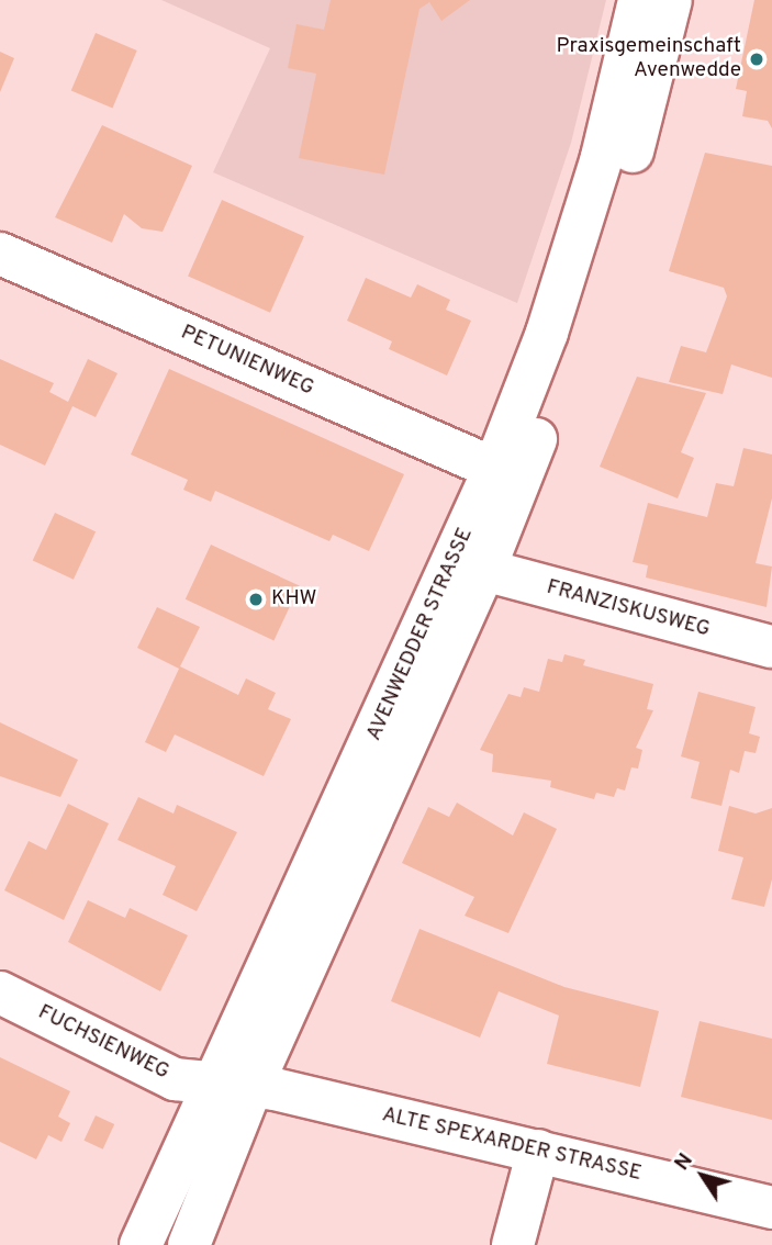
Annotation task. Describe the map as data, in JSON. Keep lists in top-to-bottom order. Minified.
{"streets":{"main road":["PETUNIENWEG","FRANZISKUSWEG","AVENWEDDER STRASSE","FUCHSIENWEG","ALTE SPEXARDER STRASSE"]},"crossings":[["PETUNIENWEG","AVENWEDDER STRASSE"],["FRANZISKUSWEG","AVENWEDDER STRASSE"],["AVENWEDDER STRASSE","FUCHSIENWEG"],["AVENWEDDER STRASSE","ALTE SPEXARDER STRASSE"],["FUCHSIENWEG","ALTE SPEXARDER STRASSE"]],"places":["Praxisgemeinschaft Avenwedde","KHW"],"north":"top left"}
